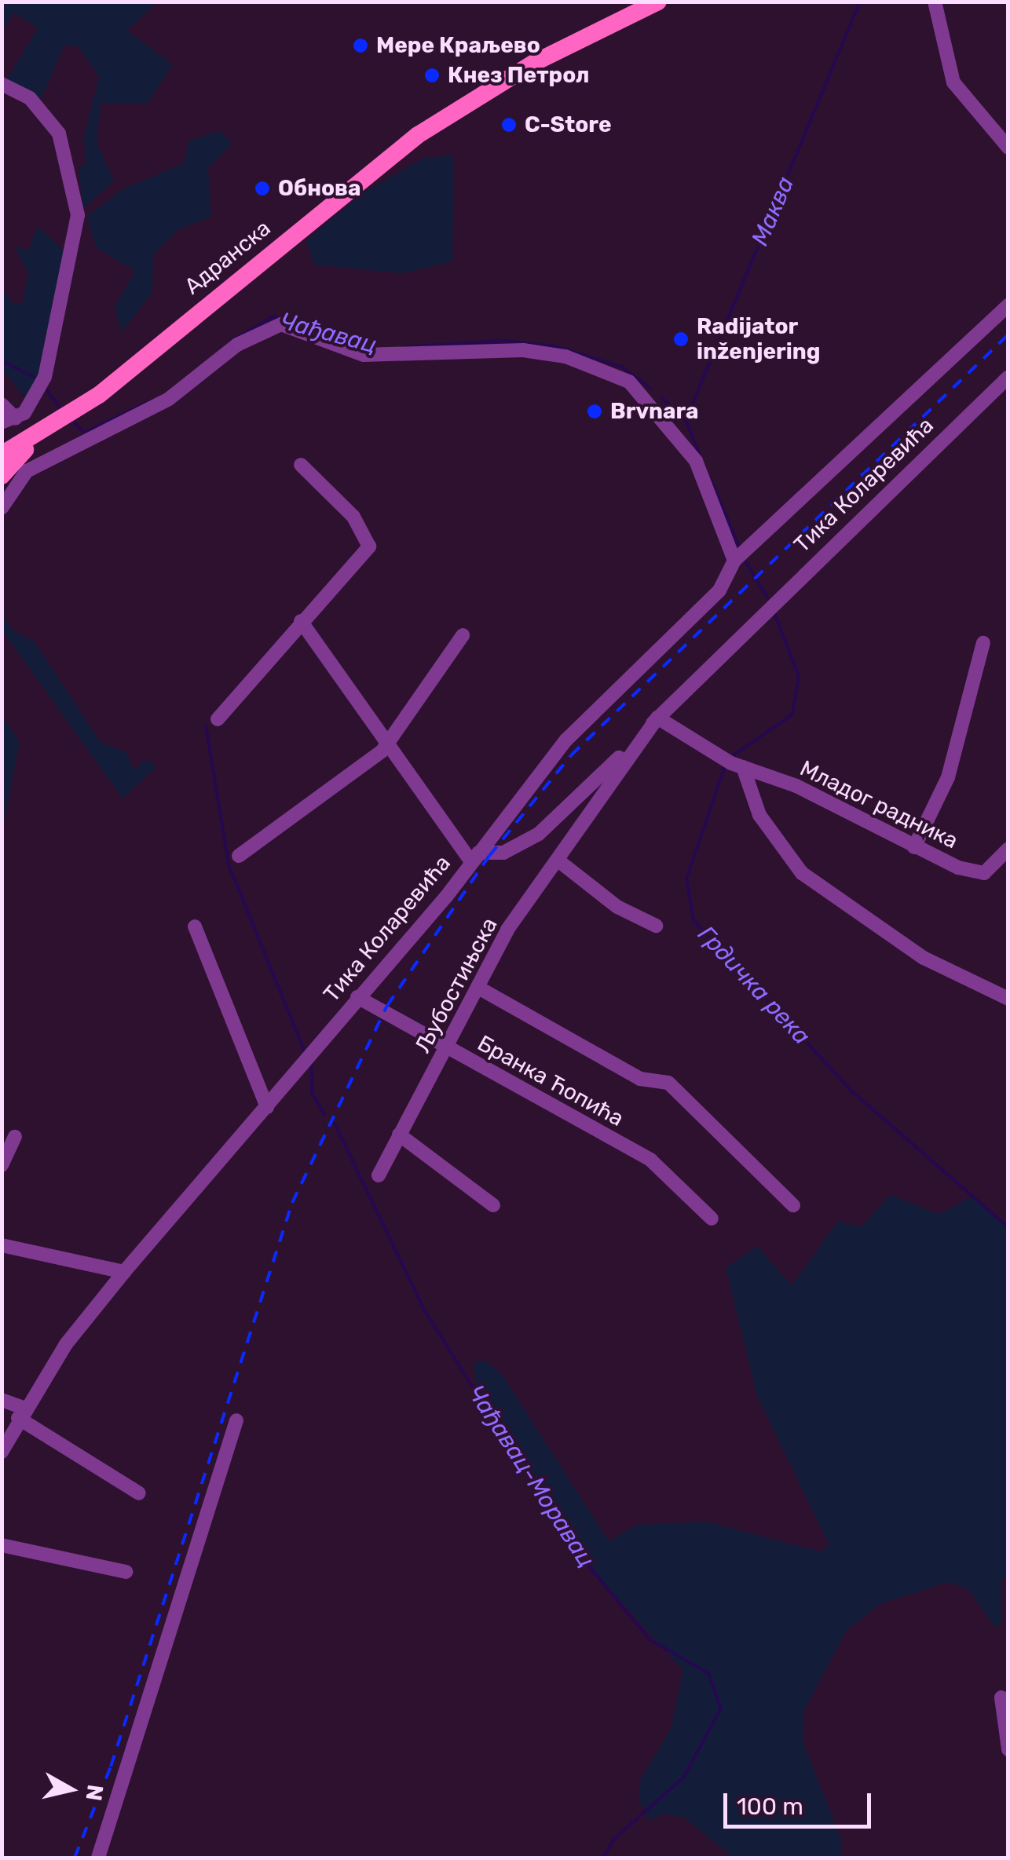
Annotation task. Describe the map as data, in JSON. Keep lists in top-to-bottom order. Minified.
{"streets":{"main road":["Адранска"],"street":["Тика Коларевића","Младог радника","Љубостињска","Бранка Ћопића"]},"crossings":[["Тика Коларевића","Младог радника"],["Тика Коларевића","Љубостињска"],["Тика Коларевића","Бранка Ћопића"],["Младог радника","Љубостињска"],["Љубостињска","Бранка Ћопића"]],"water":["Маква","Чађавац","Грдичка река","Чађавац-Моравац"],"places":["Мере Краљево","Кнез Петрол","C-Store","Обнова","Radijator inženjering","Brvnara"],"scale_bar":"100 m","north":"right"}
